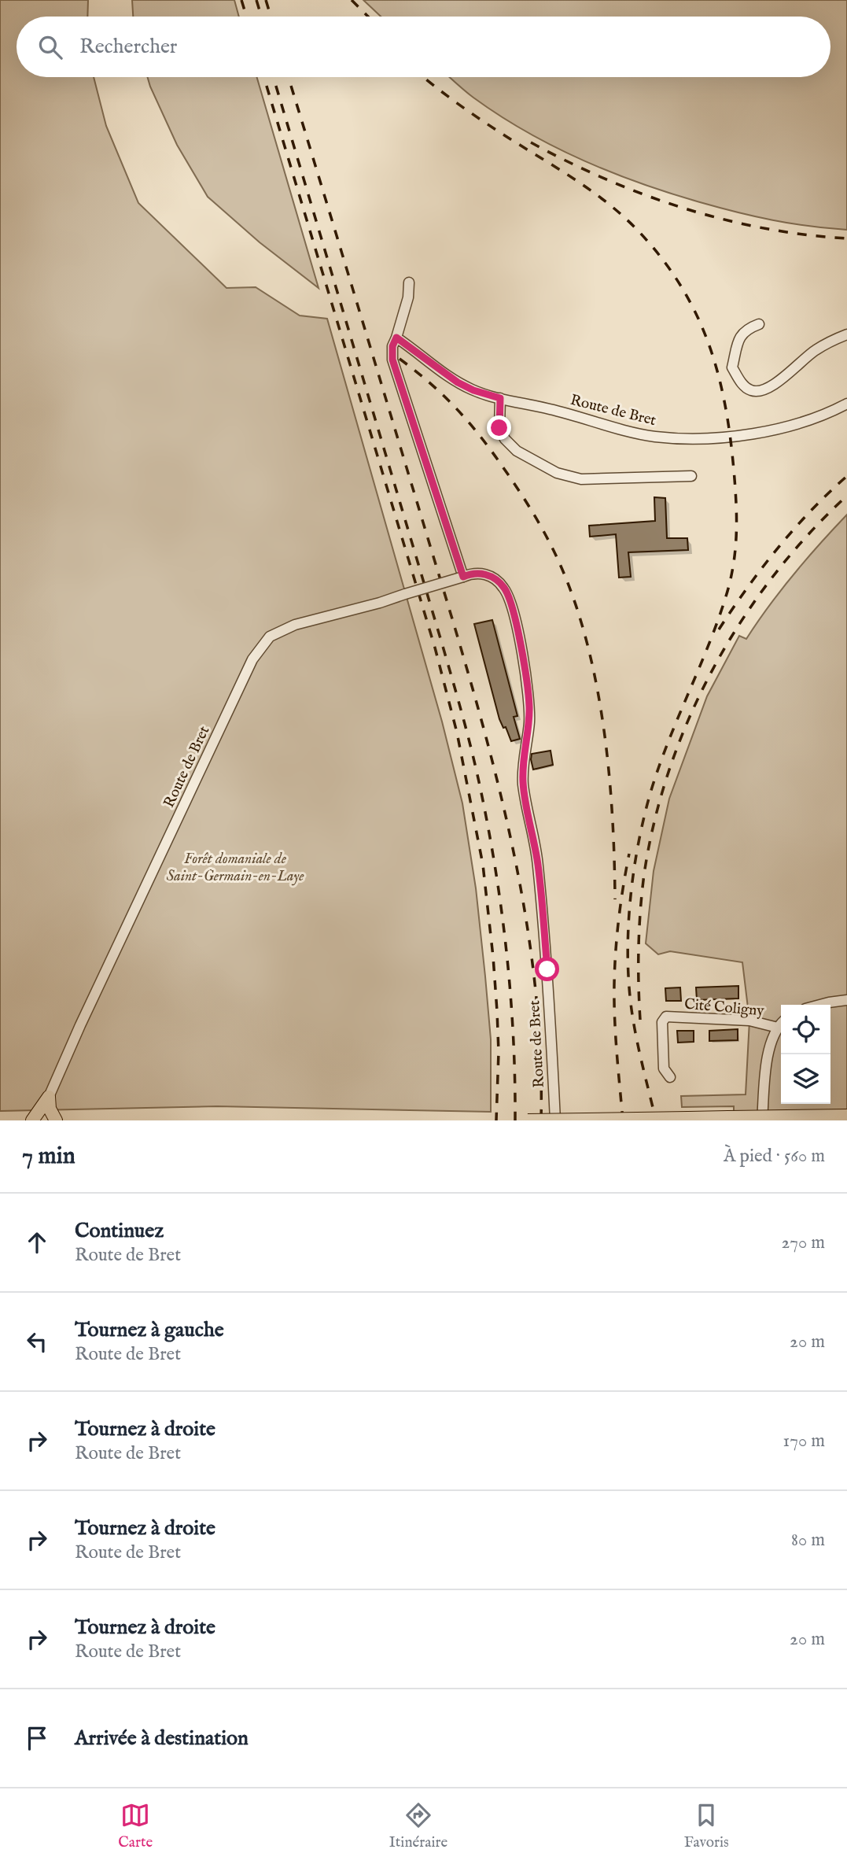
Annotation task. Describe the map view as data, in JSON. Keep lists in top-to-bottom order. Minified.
{"streets":{"street":["Route de Bret","Cité Coligny"]},"parks":["Forêt domaniale de Saint-Germain-en-Laye"],"page":{"search":"Rechercher","heading":["7 min","À pied · 560 m"],"list":[["Continuez","Route de Bret","270 m"],["Tournez à gauche","Route de Bret","20 m"],["Tournez à droite","Route de Bret","170 m"],["Tournez à droite","Route de Bret","80 m"],["Tournez à droite","Route de Bret","20 m"],"Arrivée à destination"],"nav":["Carte","Itinéraire","Favoris"]}}
